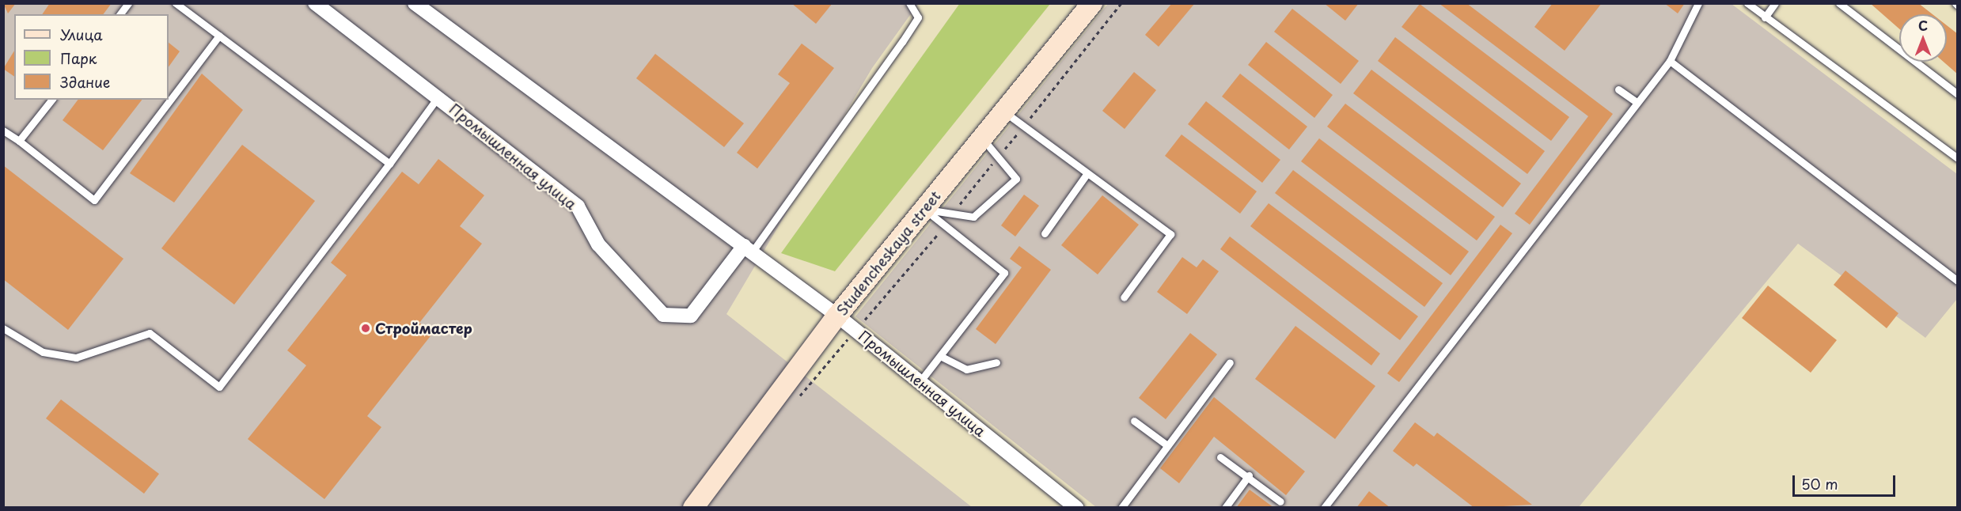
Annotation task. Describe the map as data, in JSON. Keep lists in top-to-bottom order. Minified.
{"streets":{"main road":["Studencheskaya street"],"street":["Промышленная улица"]},"crossings":[["Промышленная улица","Studencheskaya street"]],"places":["Строймастер"],"legend":["Улица","Парк","Здание"],"scale_bar":"50 m","north":"top"}
